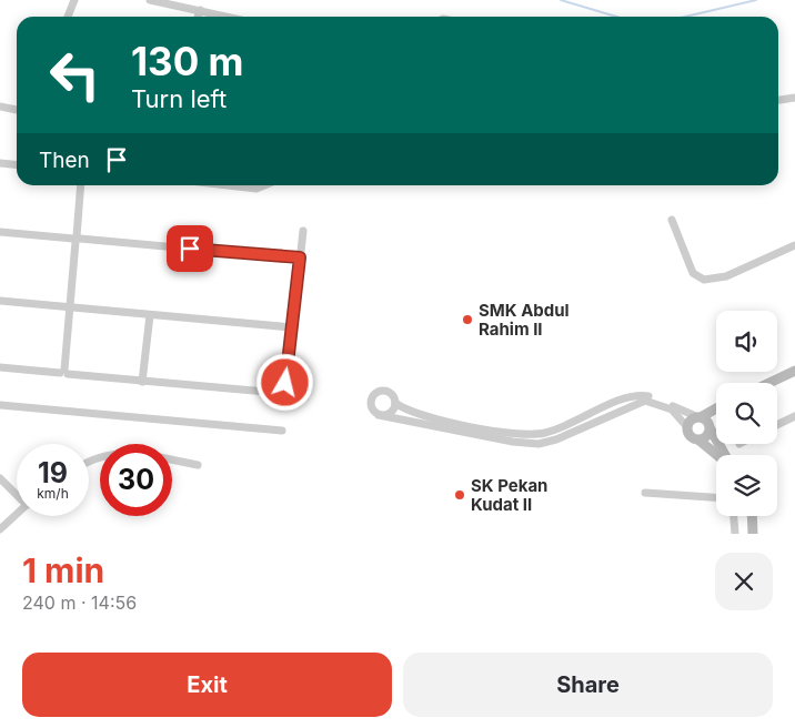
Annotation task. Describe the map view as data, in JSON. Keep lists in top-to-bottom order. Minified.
{"places":["SMK Abdul Rahim II","SK Pekan Kudat II"],"page":{"turn":["130 m","Turn left"],"then":"Then","speed":"19 km/h","limit":"30","heading":["1 min","240 m · 14:56"],"buttons":["Exit","Share"]}}
